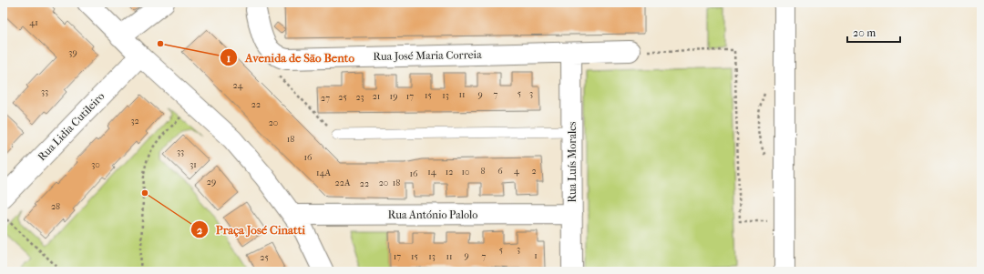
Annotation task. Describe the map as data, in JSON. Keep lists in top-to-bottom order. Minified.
{"streets":{"street":["Rua José Maria Correia","Rua Lidia Cutileiro","Rua Luís Morales","Rua António Palolo"]},"crossings":[["Rua José Maria Correia","Rua Luís Morales"],["Rua Luís Morales","Rua António Palolo"]],"places":["Avenida de São Bento","Praça José Cinatti"],"house_numbers":["41","39","24","33","5","3","11","9","7","15","13","21","19","17","25","23","27","22","32","20","18","33","16","30","31","8","6","4","2","14","12","10","14A","16","29","22A","20","18","22","28","3","5","9","1","17","15","13","11","7","25"],"scale_bar":"20 m"}
